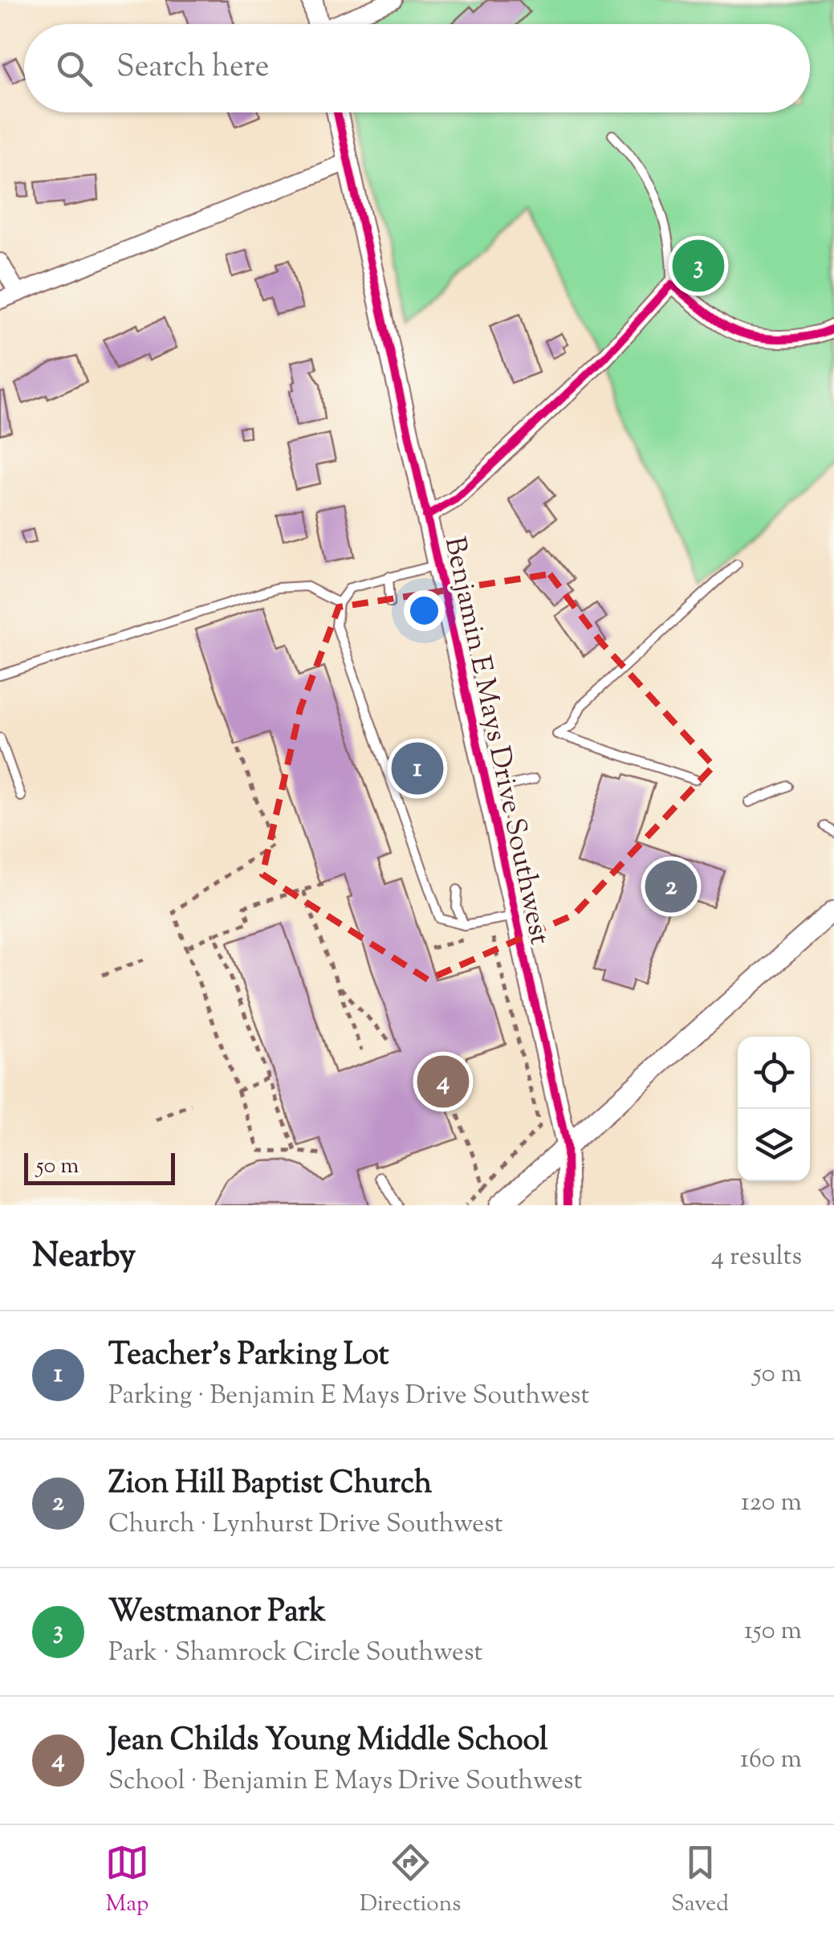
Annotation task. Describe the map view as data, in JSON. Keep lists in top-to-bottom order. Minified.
{"streets":{"street":["Benjamin E Mays Drive Southwest"]},"scale_bar":"50 m","page":{"search":"Search here","pins":["3","1","2","4"],"scale":"50 m","heading":["Nearby","4 results"],"list":[{"mark":"1","name":"Teacher's Parking Lot","note":"Parking · Benjamin E Mays Drive Southwest","value":"50 m"},{"mark":"2","name":"Zion Hill Baptist Church","note":"Church · Lynhurst Drive Southwest","value":"120 m"},{"mark":"3","name":"Westmanor Park","note":"Park · Shamrock Circle Southwest","value":"150 m"},{"mark":"4","name":"Jean Childs Young Middle School","note":"School · Benjamin E Mays Drive Southwest","value":"160 m"}],"nav":["Map","Directions","Saved"]}}
